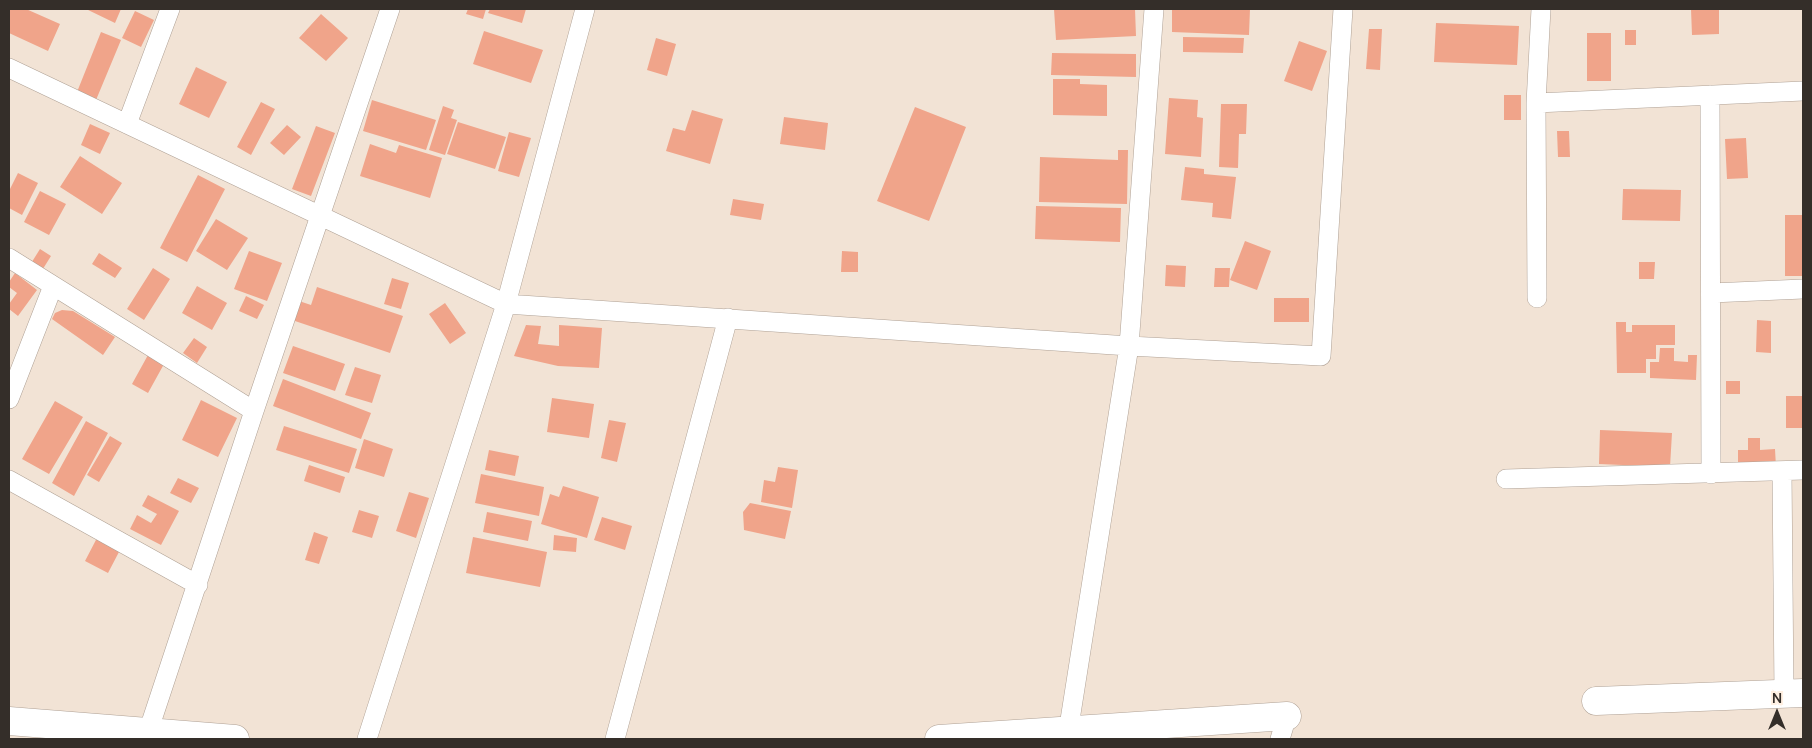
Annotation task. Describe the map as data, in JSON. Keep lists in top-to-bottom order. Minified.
{"north":"top"}
